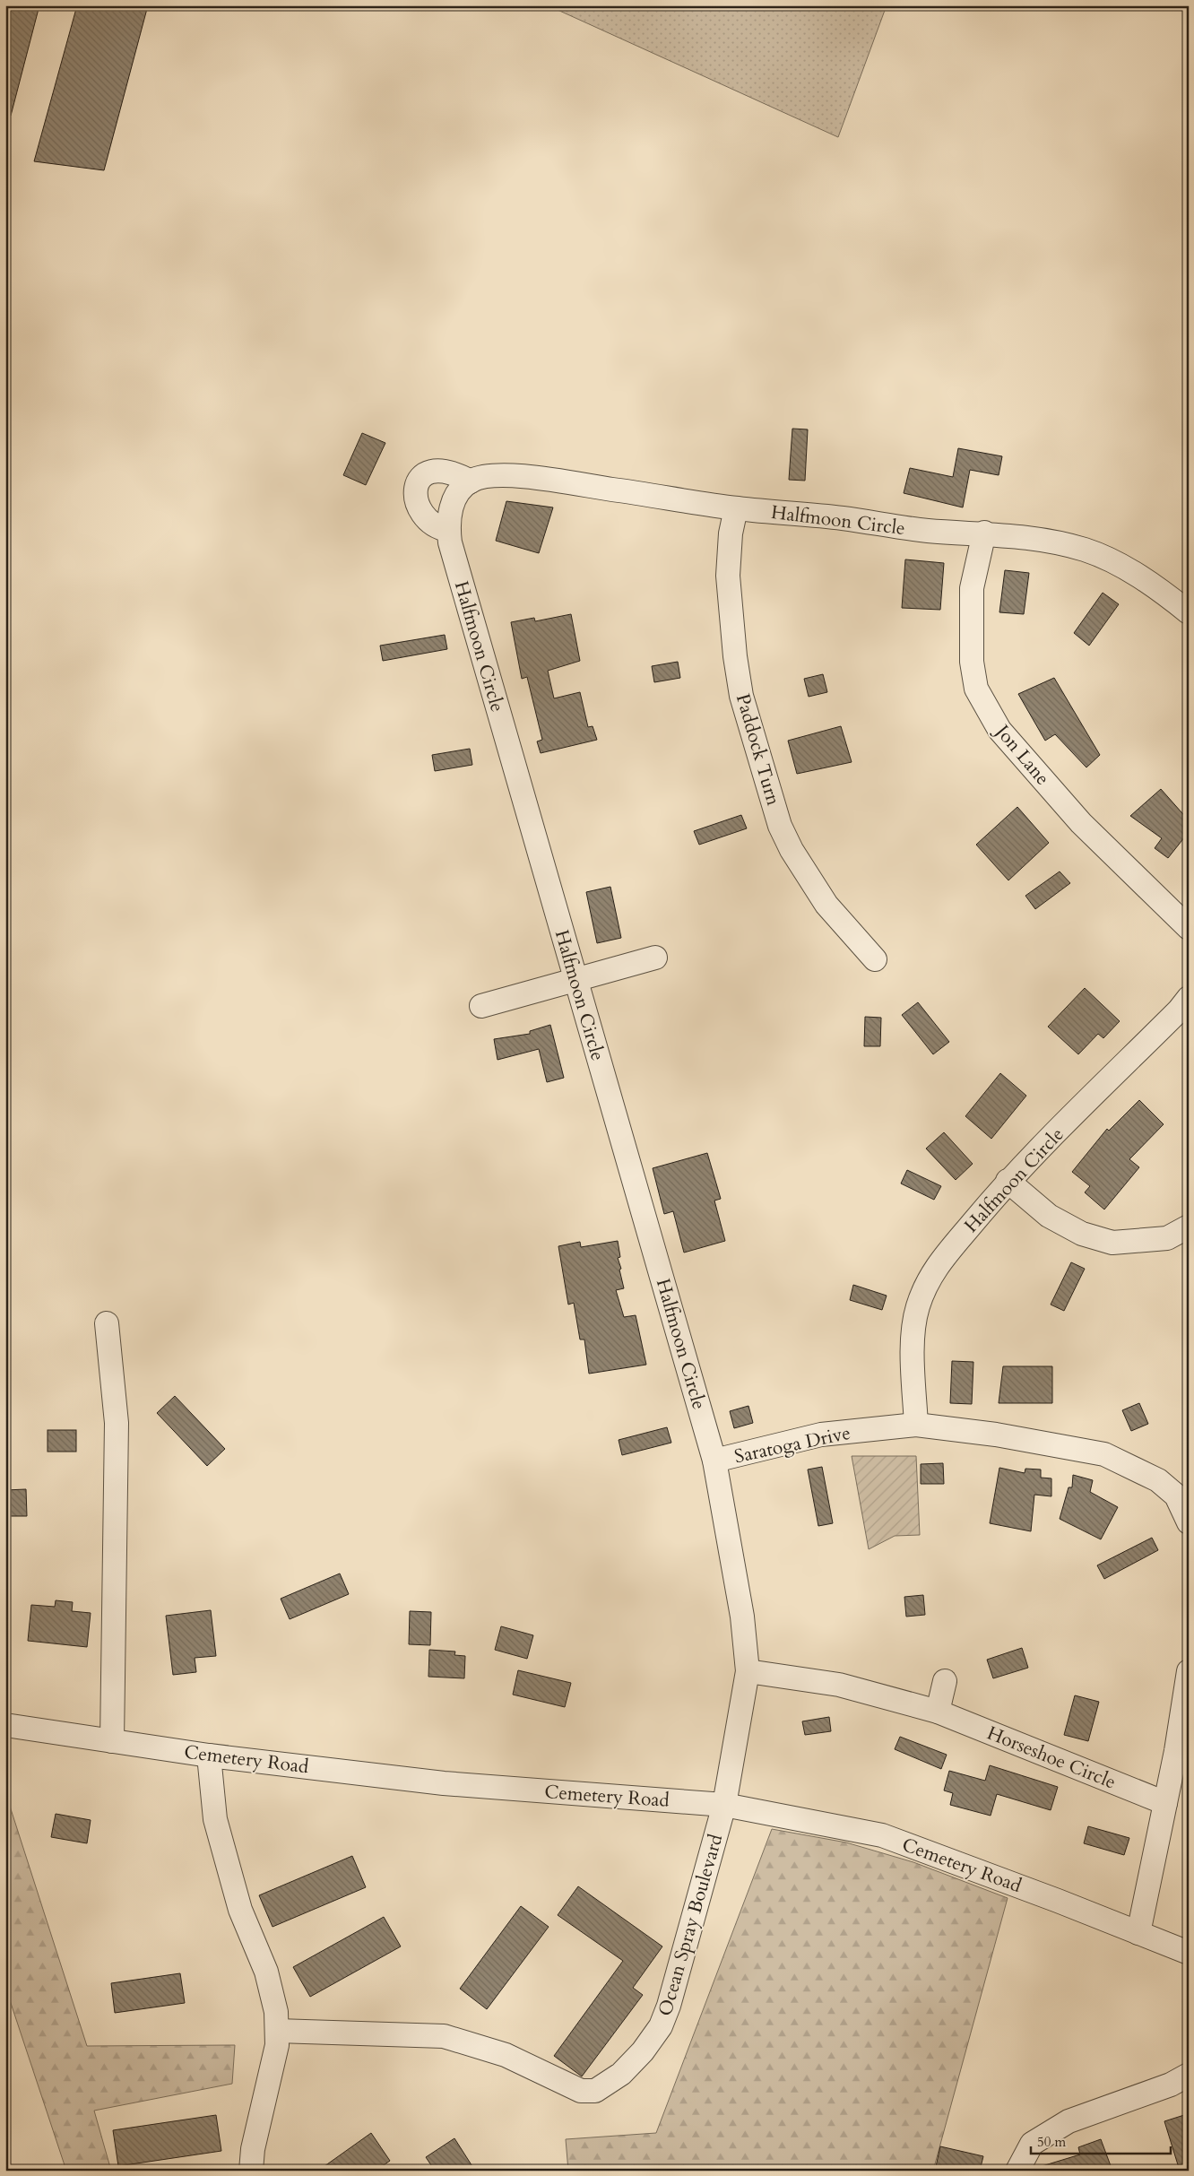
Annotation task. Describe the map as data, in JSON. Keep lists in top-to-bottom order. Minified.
{"streets":{"street":["Halfmoon Circle","Paddock Turn","Jon Lane","Saratoga Drive","Horseshoe Circle","Cemetery Road","Ocean Spray Boulevard"]},"crossings":[["Halfmoon Circle","Paddock Turn"],["Halfmoon Circle","Jon Lane"],["Halfmoon Circle","Saratoga Drive"],["Saratoga Drive","Horseshoe Circle"],["Saratoga Drive","Cemetery Road"],["Saratoga Drive","Ocean Spray Boulevard"],["Cemetery Road","Ocean Spray Boulevard"]],"scale_bar":"50 m"}
